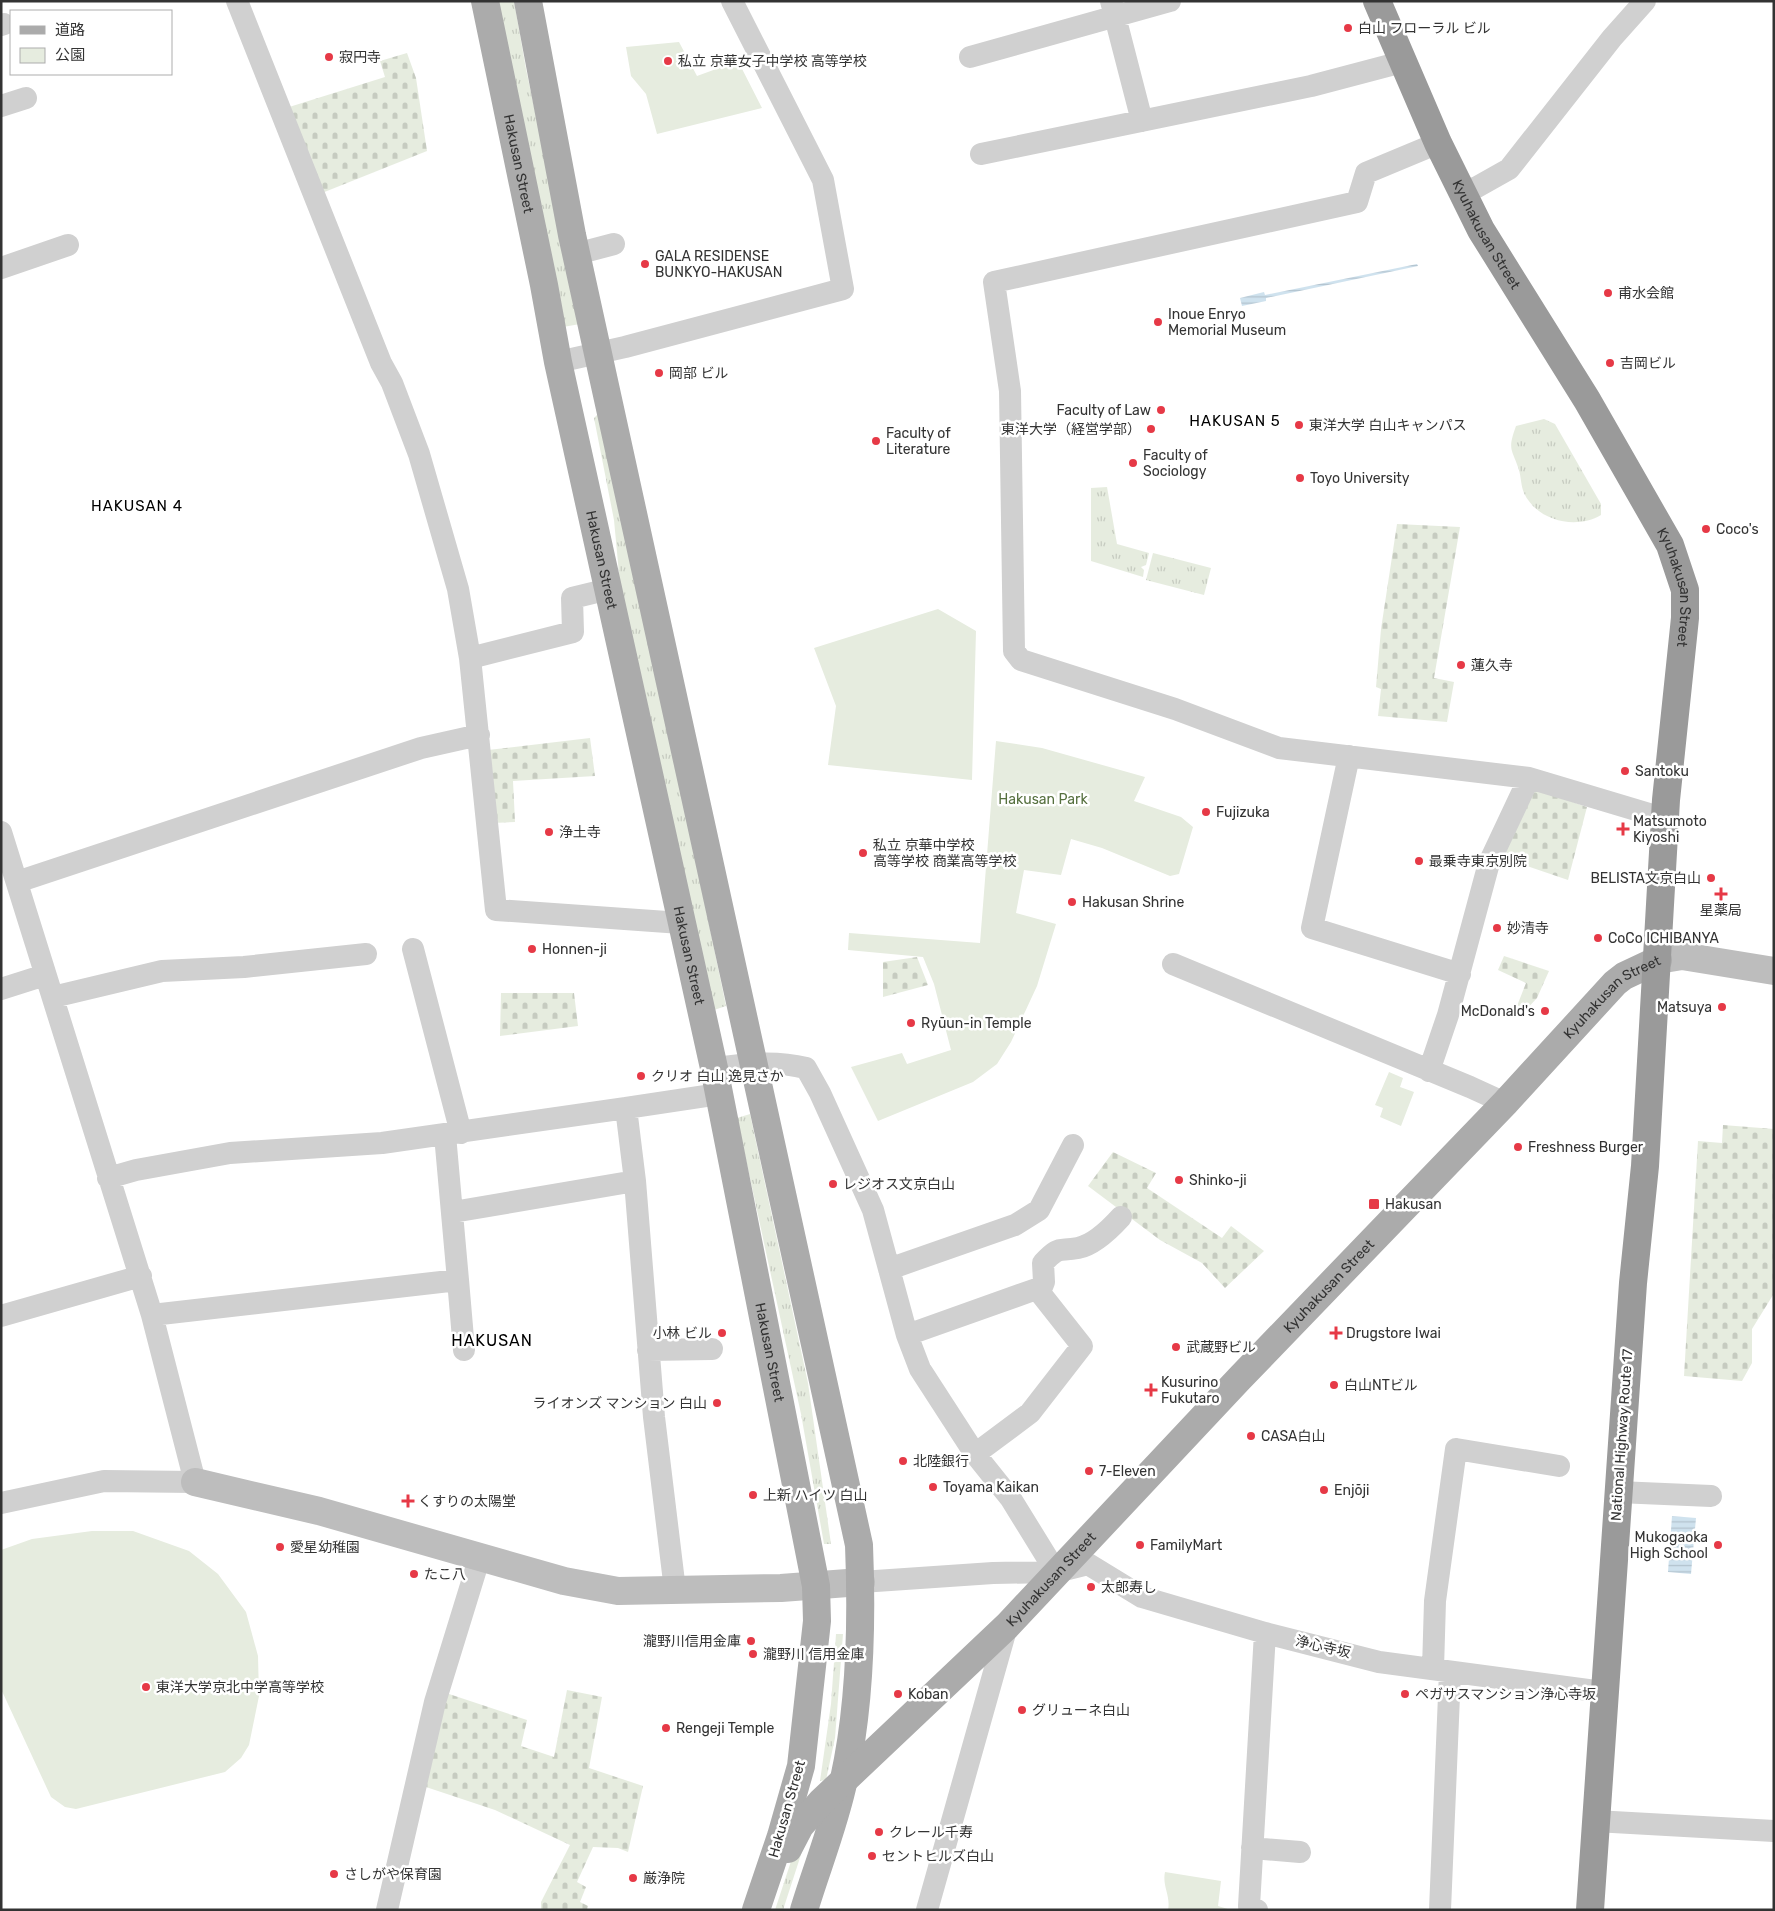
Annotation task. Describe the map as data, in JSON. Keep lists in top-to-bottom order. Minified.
{"streets":{"highway":["Kyuhakusan Street","National Highway Route 17"],"main road":["Hakusan Street"],"street":["浄心寺坂"]},"crossings":[["Kyuhakusan Street","National Highway Route 17"],["Kyuhakusan Street","浄心寺坂"],["National Highway Route 17","浄心寺坂"]],"districts":["HAKUSAN 5","HAKUSAN 4","HAKUSAN"],"parks":["Hakusan Park"],"places":{"other":["白山 フローラル ビル","寂円寺","私立 京華女子中学校 高等学校","GALA RESIDENSE BUNKYO-HAKUSAN","甫水会館","Inoue Enryo Memorial Museum","吉岡ビル","岡部 ビル","Faculty of Law","東洋大学 白山キャンパス","東洋大学（経営学部）","Faculty of Literature","Faculty of Sociology","Toyo University","Coco's","蓮久寺","Santoku","Fujizuka","浄土寺","私立 京華中学校 高等学校 商業高等学校","最乗寺東京別院","BELISTA文京白山","Hakusan Shrine","妙清寺","CoCo ICHIBANYA","Honnen-ji","Matsuya","McDonald's","Ryūun-in Temple","クリオ 白山 逸見さか","Freshness Burger","Shinko-ji","レジオス文京白山","小林 ビル","武蔵野ビル","白山NTビル","ライオンズ マンション 白山","CASA白山","北陸銀行","7-Eleven","Toyama Kaikan","Enjōji","上新 ハイツ 白山","FamilyMart","Mukogaoka High School","愛星幼稚園","たこ八","太郎寿し","瀧野川信用金庫","瀧野川 信用金庫","東洋大学京北中学高等学校","Koban","ペガサスマンション浄心寺坂","グリューネ白山","Rengeji Temple","クレール千寿","セントヒルズ白山","さしがや保育園","厳浄院"],"health":["Matsumoto Kiyoshi","星薬局","Drugstore Iwai","Kusurino Fukutaro","くすりの太陽堂"],"transit":["Hakusan"]},"legend":["道路","公園"]}
